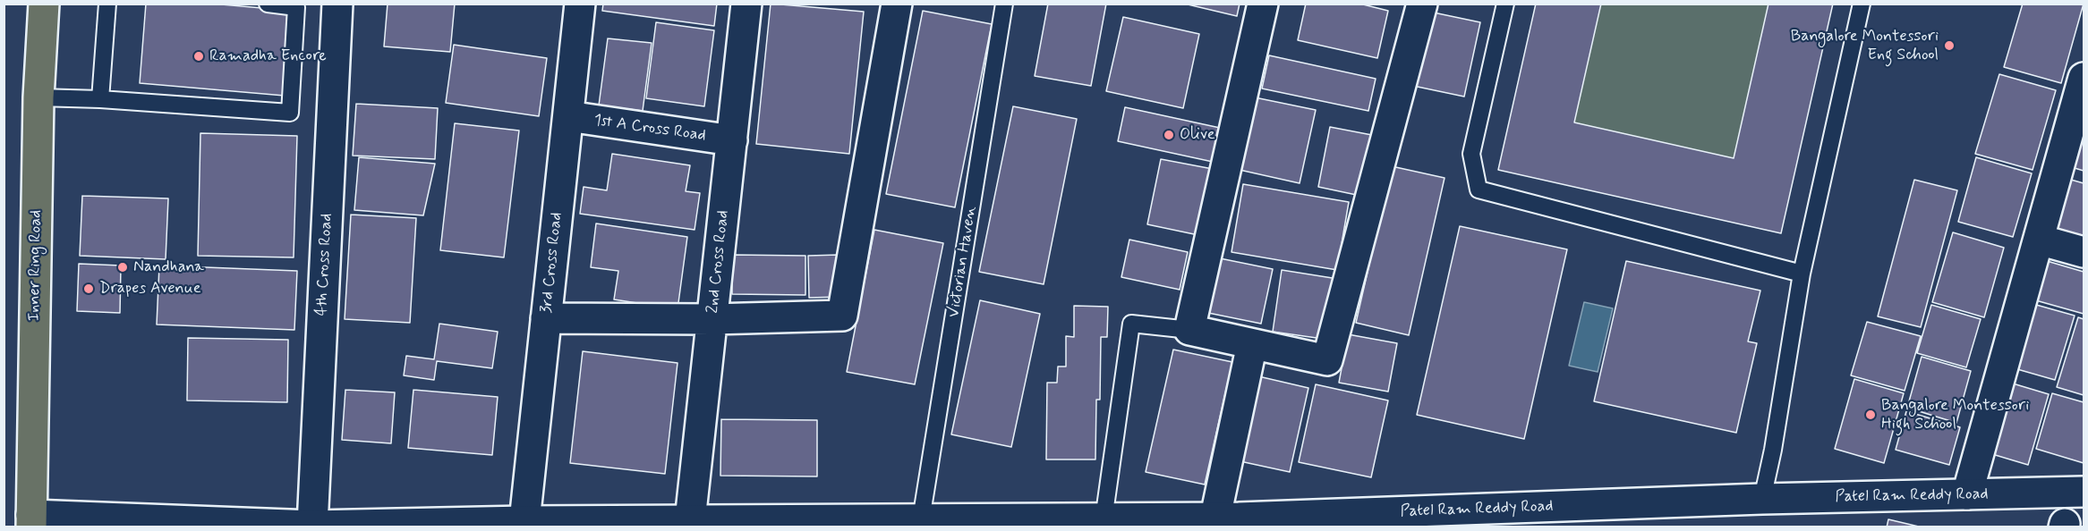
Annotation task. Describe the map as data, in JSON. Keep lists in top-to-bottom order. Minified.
{"streets":{"main road":["Inner Ring Road"],"street":["1st A Cross Road","2nd Cross Road","3rd Cross Road","4th Cross Road","Patel Ram Reddy Road"],"lane":["Victorian Haven"]},"crossings":[["1st A Cross Road","2nd Cross Road"],["1st A Cross Road","3rd Cross Road"],["2nd Cross Road","Patel Ram Reddy Road"],["Victorian Haven","Patel Ram Reddy Road"],["3rd Cross Road","Patel Ram Reddy Road"],["4th Cross Road","Patel Ram Reddy Road"],["Inner Ring Road","Patel Ram Reddy Road"]],"places":["Bangalore Montessori Eng School","Ramadha Encore","Olive","Nandhana","Drapes Avenue","Bangalore Montessori High School"]}
